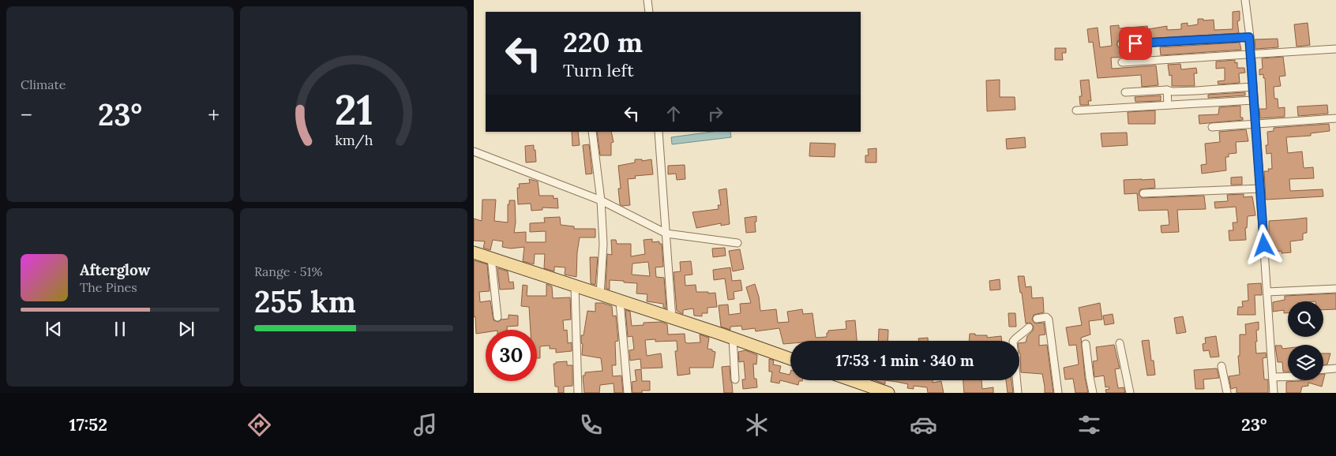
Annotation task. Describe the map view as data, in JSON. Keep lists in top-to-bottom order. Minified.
{"page":{"tile":["Climate",["Range · 51%","255 km"]],"turn":["220 m","Turn left"],"heat":["−","23°","+"],"song":["Afterglow","The Pines"],"limit":"30","trip":"17:53 · 1 min · 340 m","tabs":["17:52","23°"],"gauge":["21","km/h"]}}
